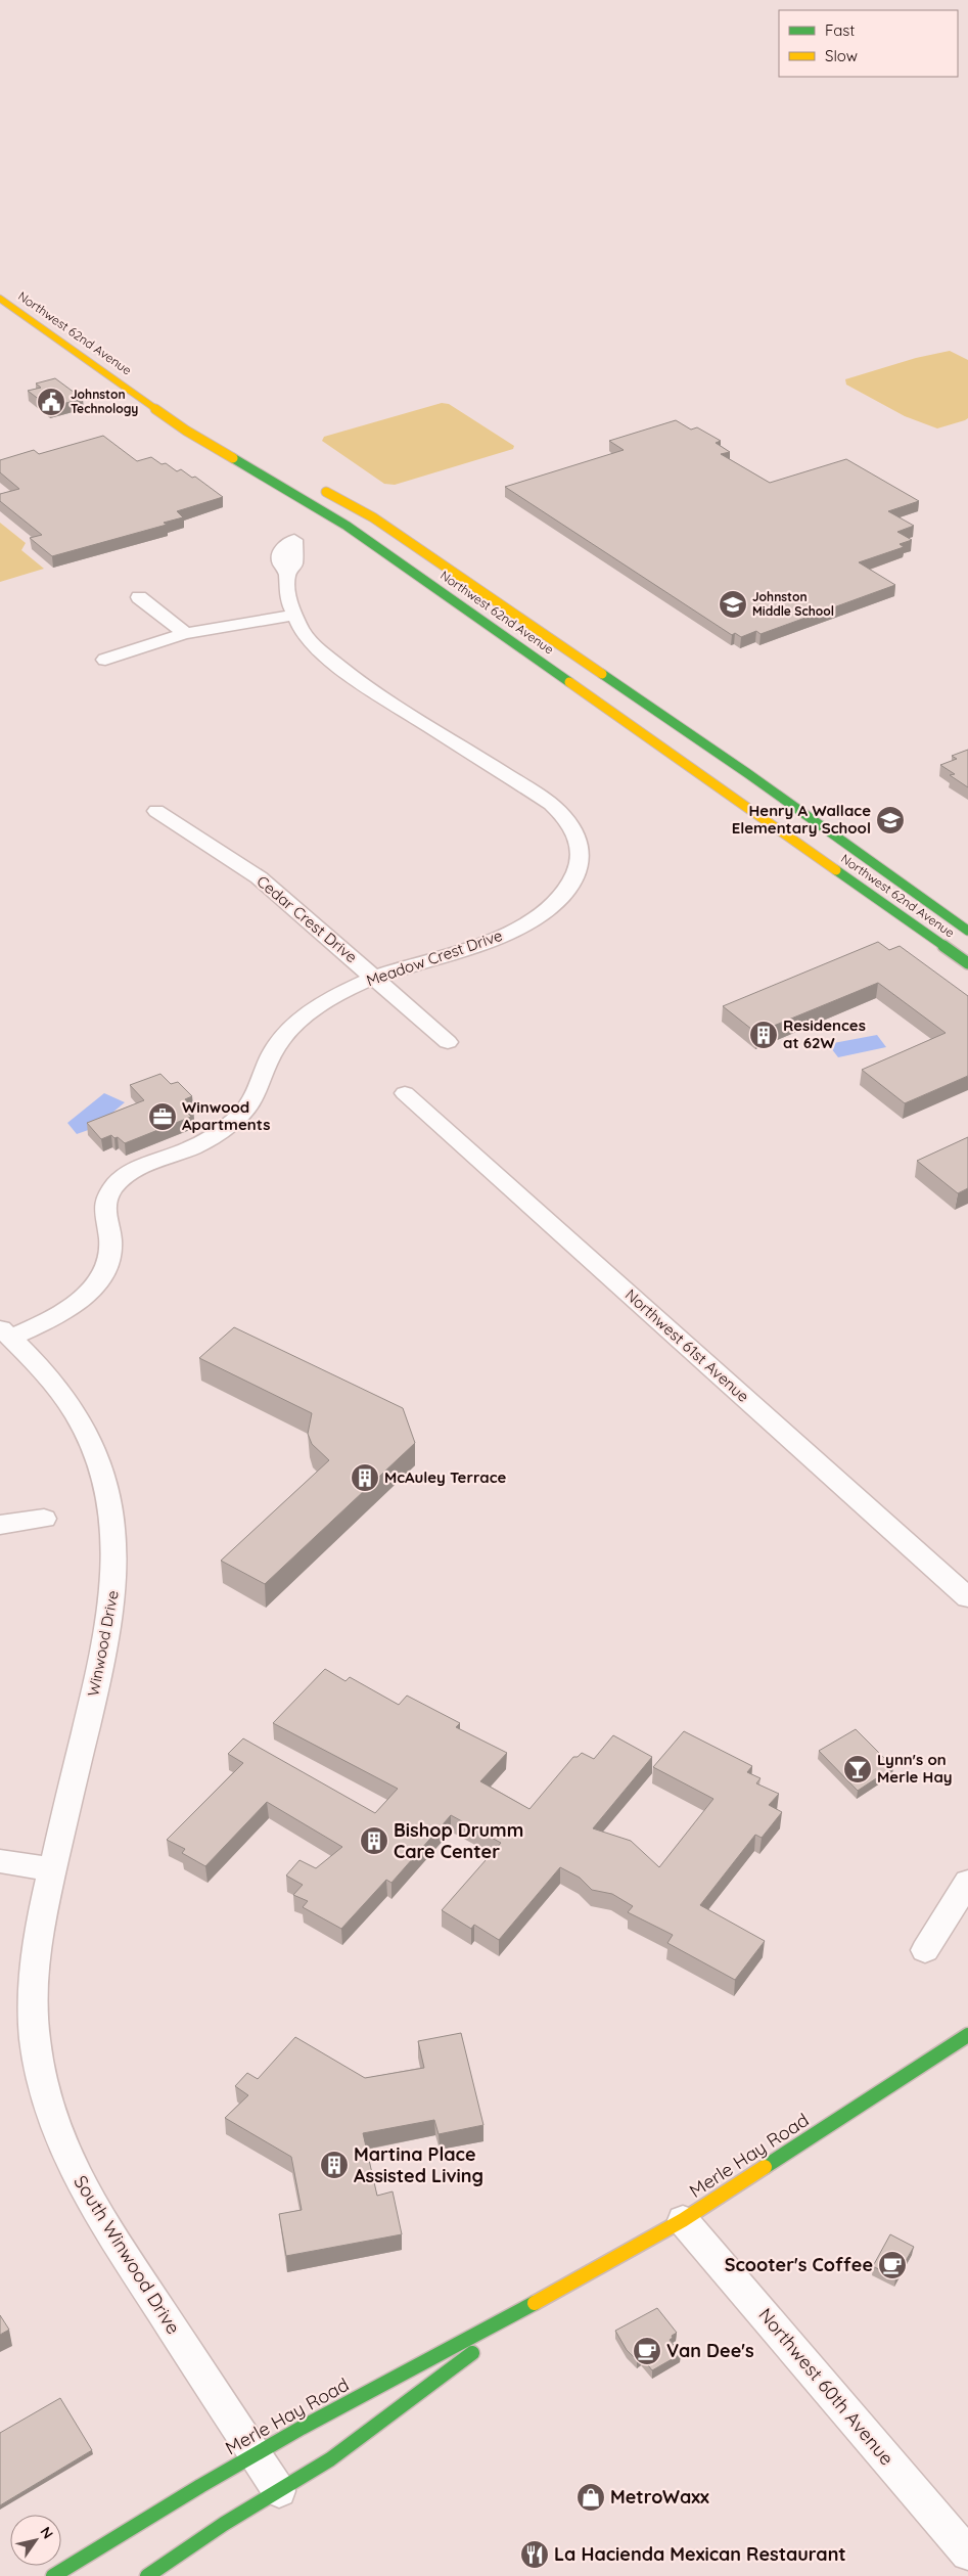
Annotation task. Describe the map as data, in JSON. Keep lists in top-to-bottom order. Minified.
{"streets":{"street":["Northwest 62nd Avenue","Cedar Crest Drive","Meadow Crest Drive","Northwest 61st Avenue","Winwood Drive","Merle Hay Road","South Winwood Drive","Northwest 60th Avenue"]},"crossings":[["Cedar Crest Drive","Meadow Crest Drive"],["Meadow Crest Drive","Winwood Drive"],["Winwood Drive","South Winwood Drive"],["Merle Hay Road","South Winwood Drive"],["Merle Hay Road","Northwest 60th Avenue"]],"places":{"public building":["Johnston Technology"],"school or university":["Johnston Middle School","Henry A Wallace Elementary School"],"building":["Residences at 62W","McAuley Terrace","Bishop Drumm Care Center","Martina Place Assisted Living"],"office":["Winwood Apartments"],"bar":["Lynn's on Merle Hay"],"cafe":["Scooter's Coffee","Van Dee's"],"shop":["MetroWaxx"],"restaurant":["La Hacienda Mexican Restaurant"]},"legend":["Fast","Slow"],"north":"top right"}
